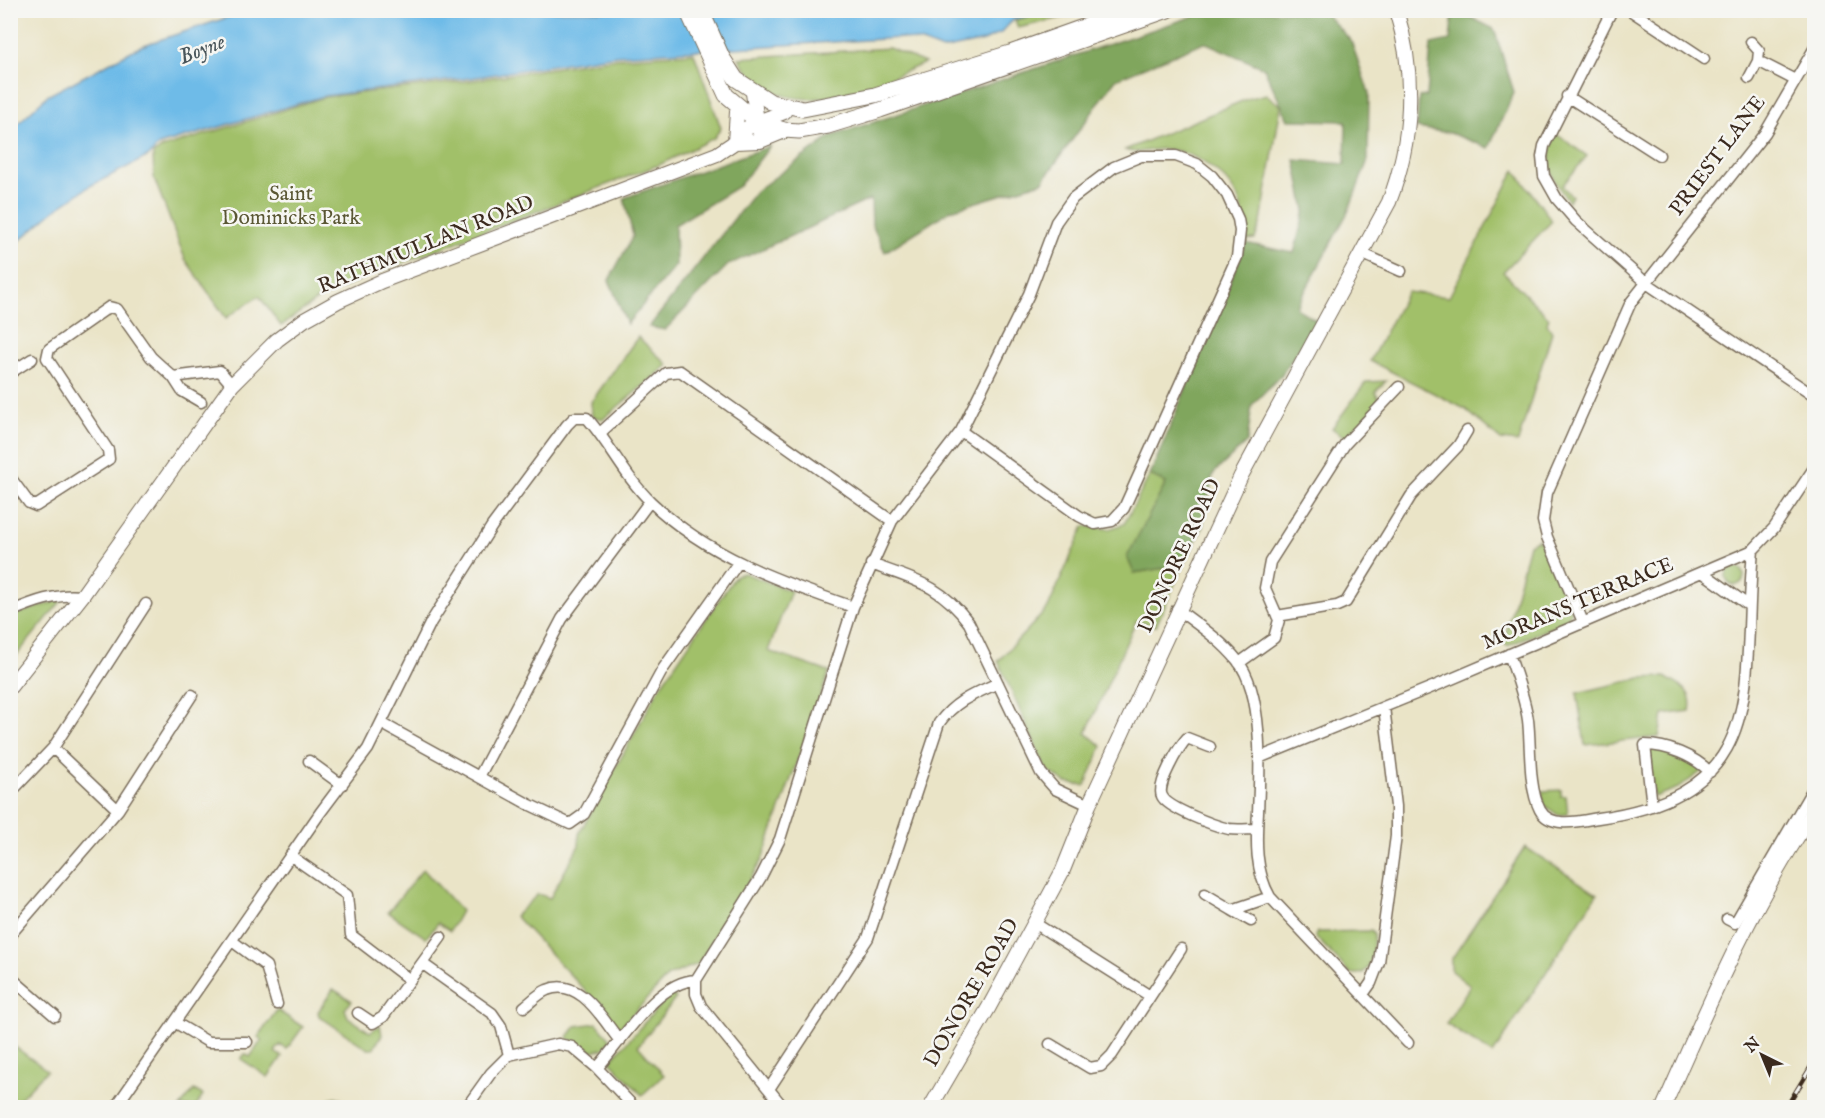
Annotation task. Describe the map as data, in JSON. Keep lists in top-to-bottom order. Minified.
{"streets":{"main road":["RATHMULLAN ROAD"],"street":["PRIEST LANE","DONORE ROAD","MORANS TERRACE"]},"crossings":[["PRIEST LANE","MORANS TERRACE"]],"water":["Boyne"],"parks":["Saint Dominicks Park"],"north":"top left"}
